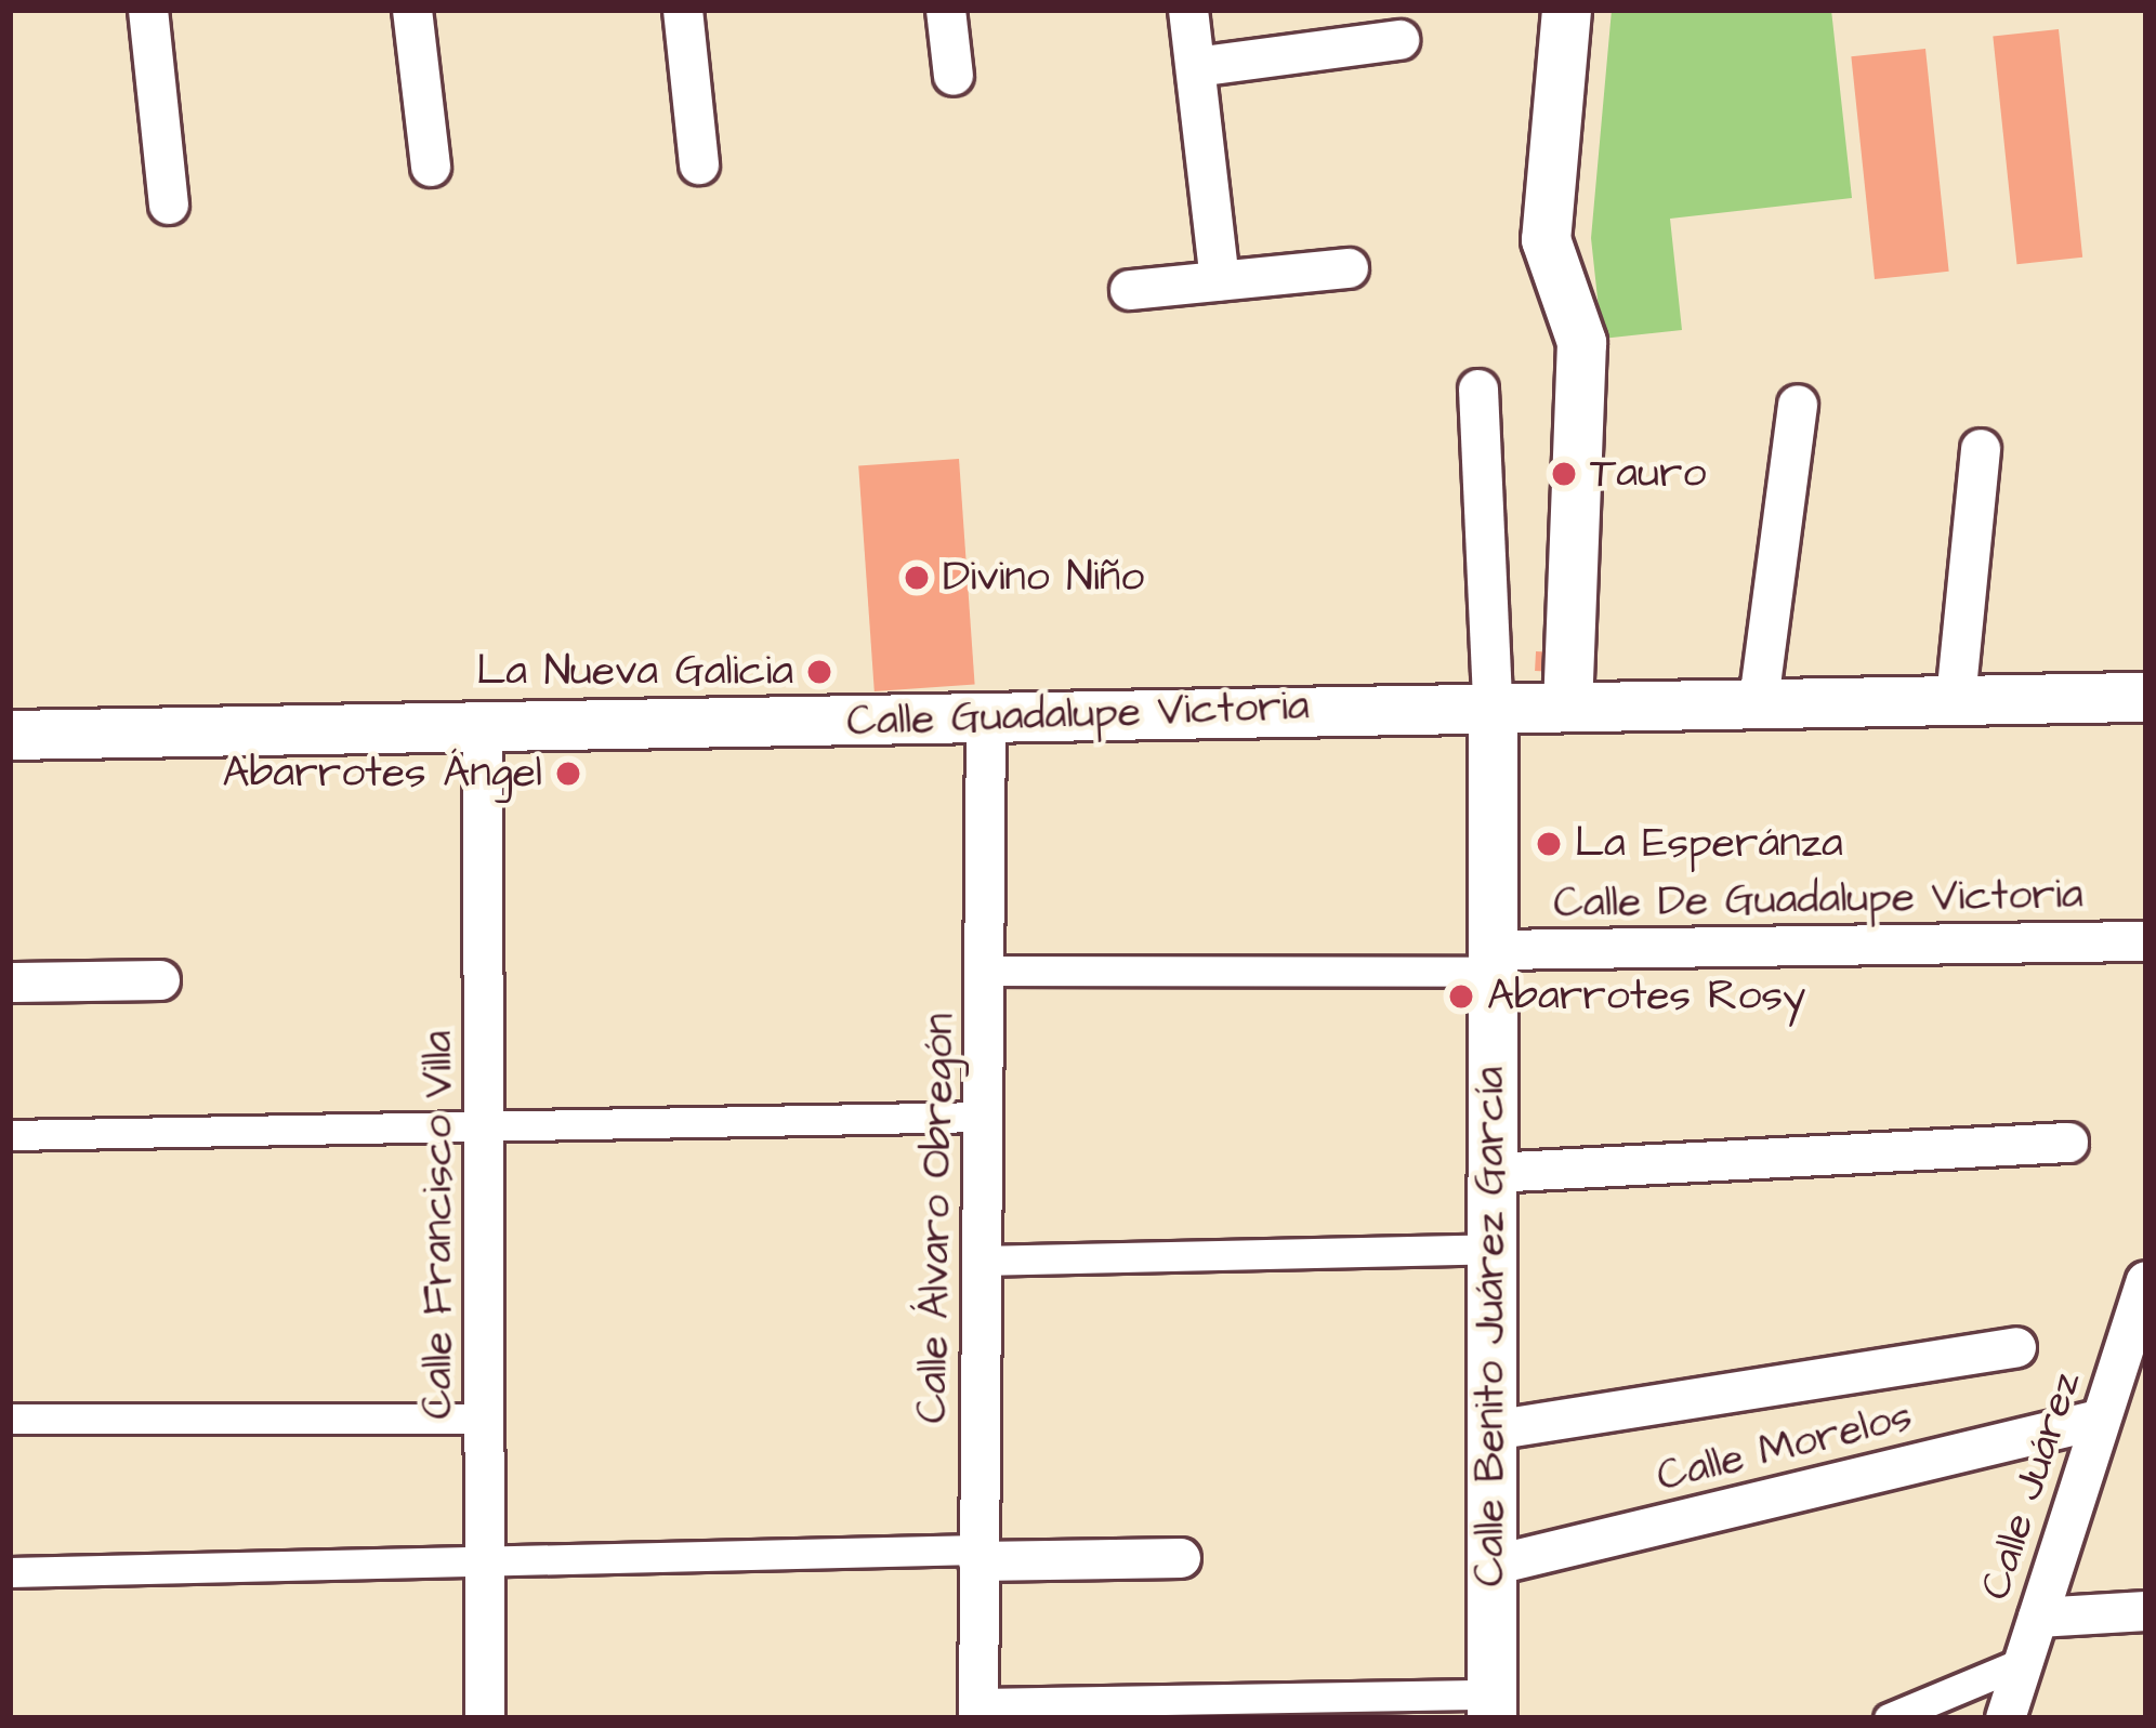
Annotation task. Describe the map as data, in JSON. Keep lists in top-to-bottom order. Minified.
{"streets":{"street":["Calle Guadalupe Victoria","Calle De Guadalupe Victoria","Calle Álvaro Obregón","Calle Francisco Villa","Calle Benito Juárez García","Calle Morelos","Calle Juárez"]},"crossings":[["Calle Guadalupe Victoria","Calle Álvaro Obregón"],["Calle Guadalupe Victoria","Calle Francisco Villa"],["Calle Guadalupe Victoria","Calle Benito Juárez García"],["Calle De Guadalupe Victoria","Calle Benito Juárez García"],["Calle Benito Juárez García","Calle Morelos"],["Calle Morelos","Calle Juárez"]],"places":["Tauro","Divino Niño","La Nueva Galicia","Abarrotes Ángel","La Esperánza","Abarrotes Rosy"]}
